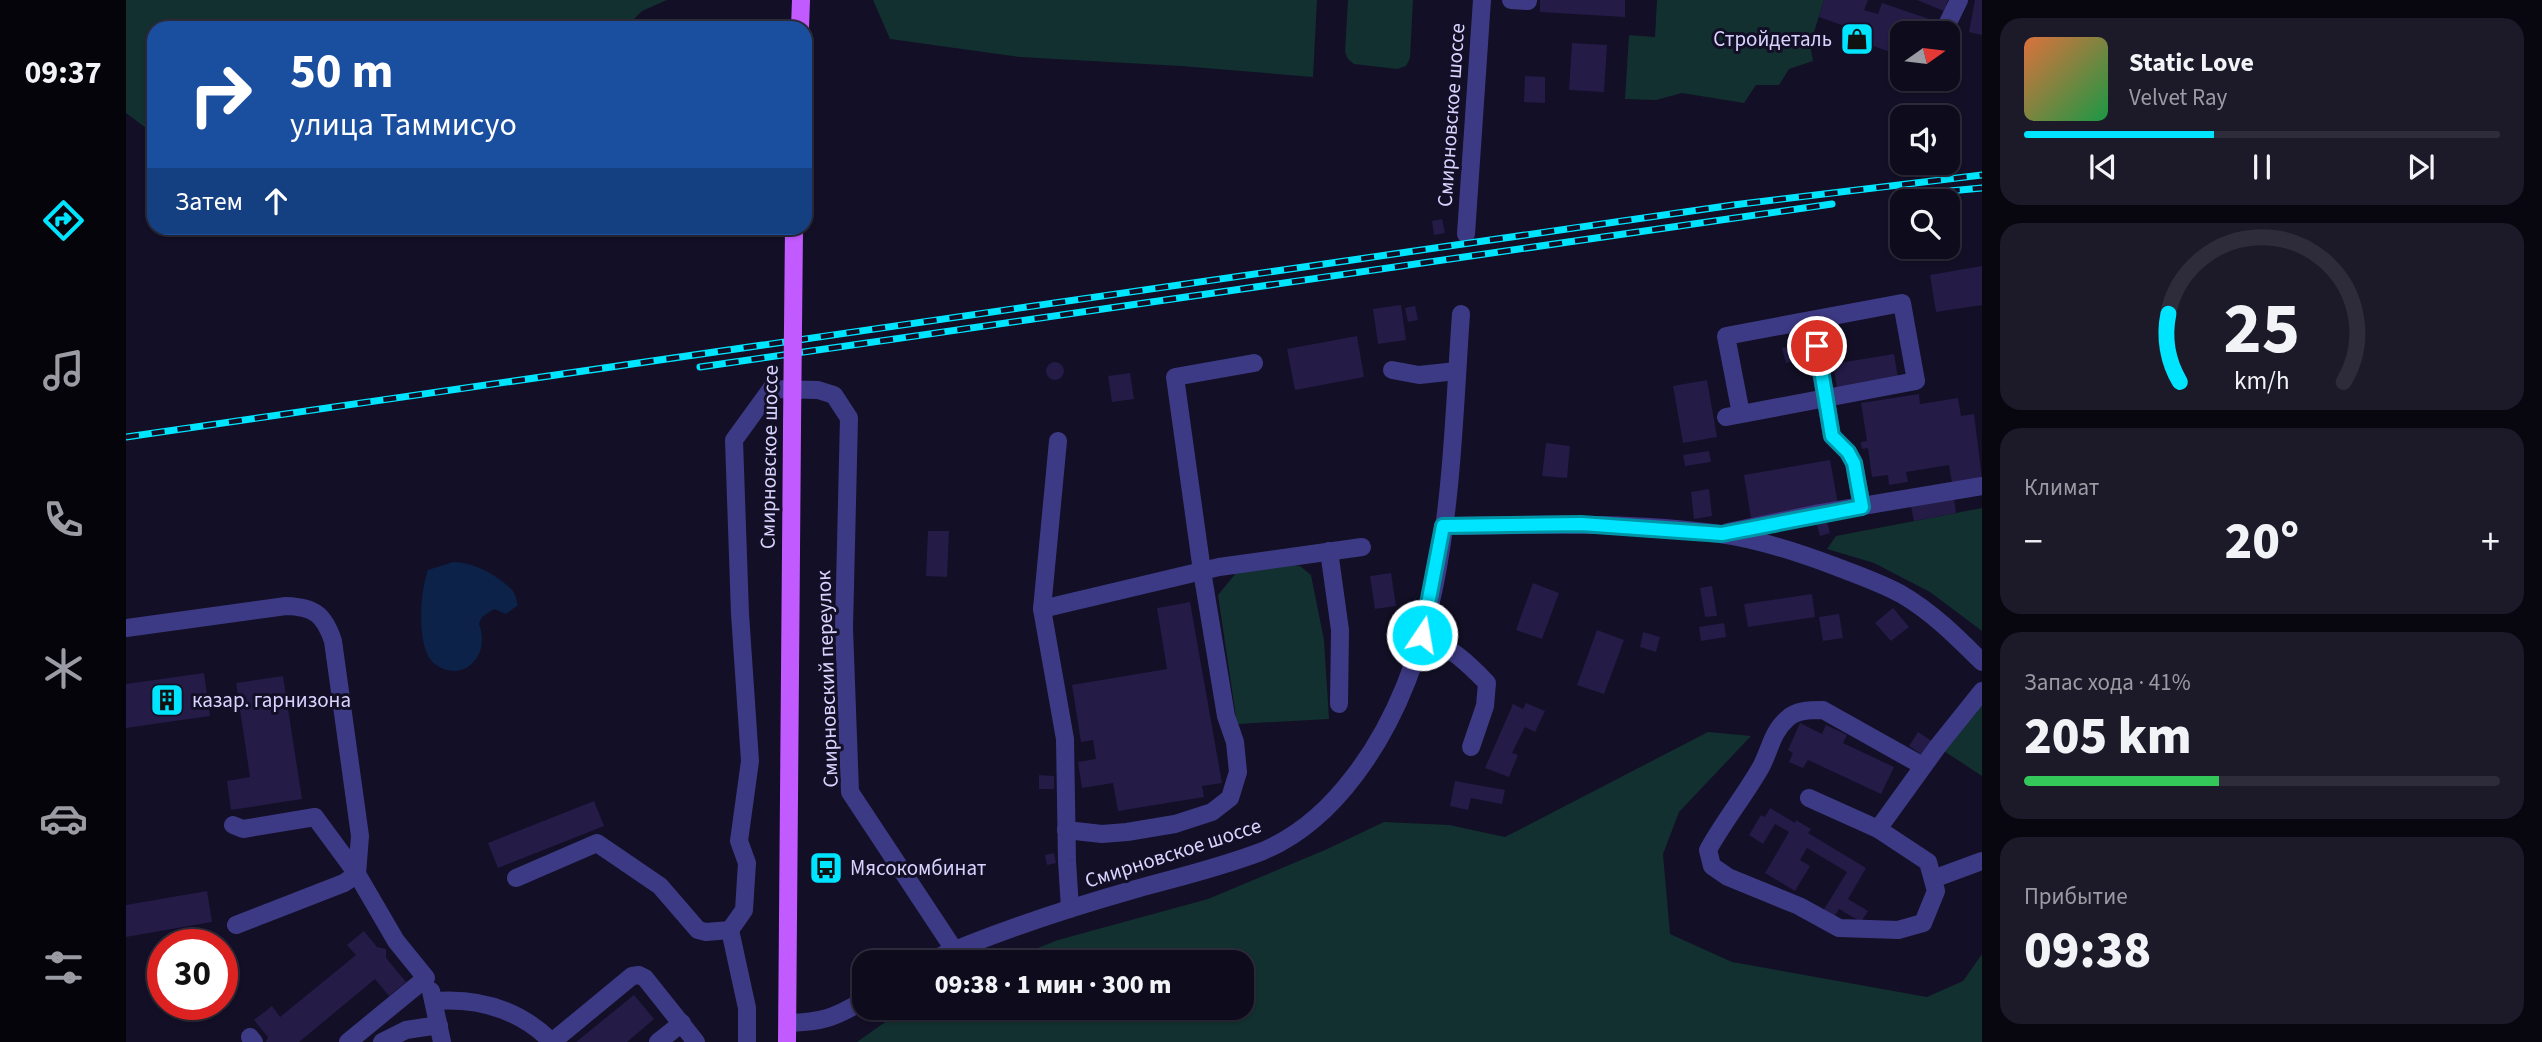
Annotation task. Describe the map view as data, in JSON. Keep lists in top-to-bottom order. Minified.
{"streets":{"main road":["Смирновское шоссе"],"street":["Смирновский переулок"]},"places":{"shop":["Стройдеталь"],"building":["казар. гарнизона"],"bus stop":["Мясокомбинат"]},"north":"right","page":{"tabs":"09:37","turn":["50 m","улица Таммисуо"],"song":["Static Love","Velvet Ray"],"then":"Затем","tile":["Климат",["Запас хода · 41%","205 km"],["Прибытие","09:38"]],"heat":["−","20°","+"],"limit":"30","trip":"09:38 · 1 мин · 300 m","gauge":["25","km/h"]}}
